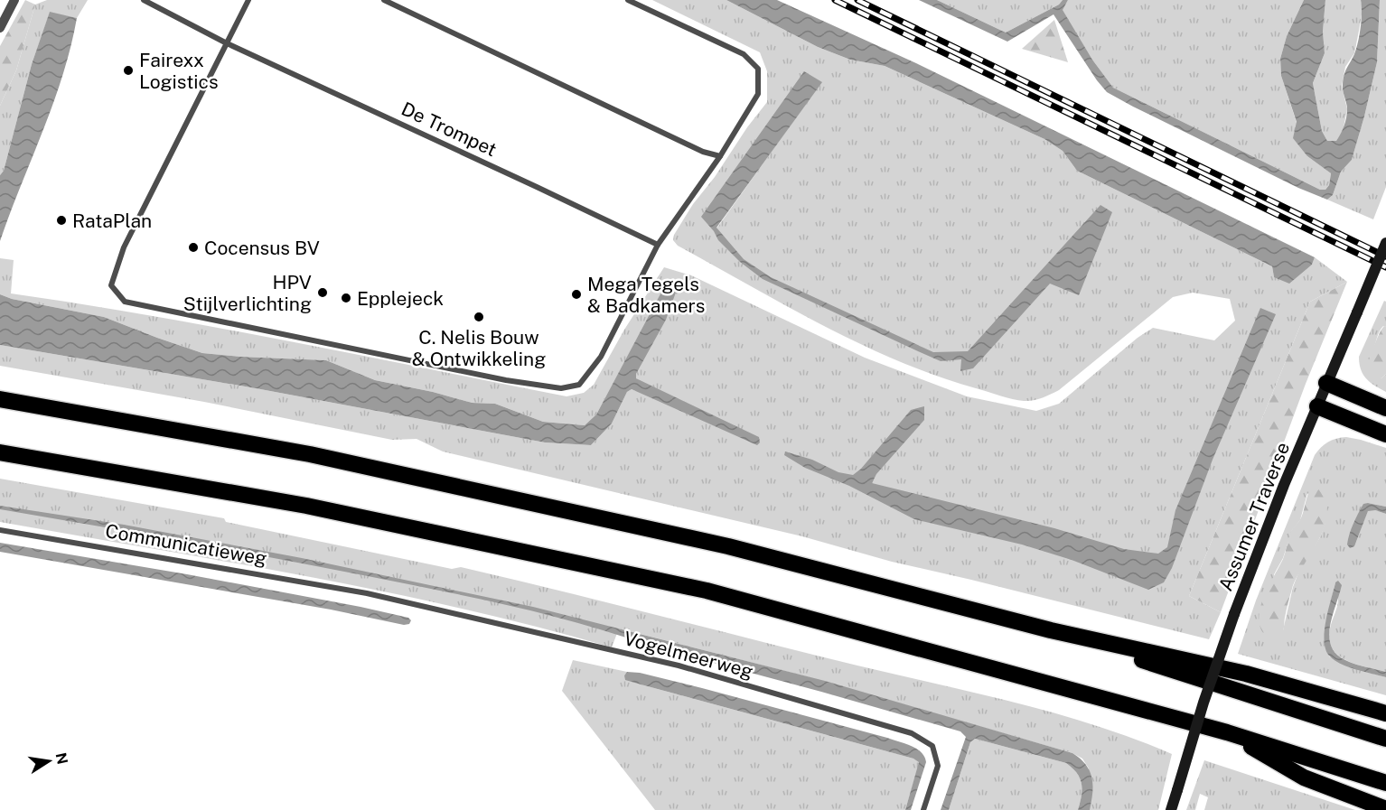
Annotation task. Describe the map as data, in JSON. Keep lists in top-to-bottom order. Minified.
{"streets":{"main road":["Assumer Traverse"],"street":["De Trompet","Communicatieweg","Vogelmeerweg"]},"crossings":[["Communicatieweg","Vogelmeerweg"]],"places":["Fairexx Logistics","RataPlan","Cocensus BV","HPV Stijlverlichting","Mega Tegels & Badkamers","Epplejeck","C. Nelis Bouw & Ontwikkeling"],"north":"right"}
